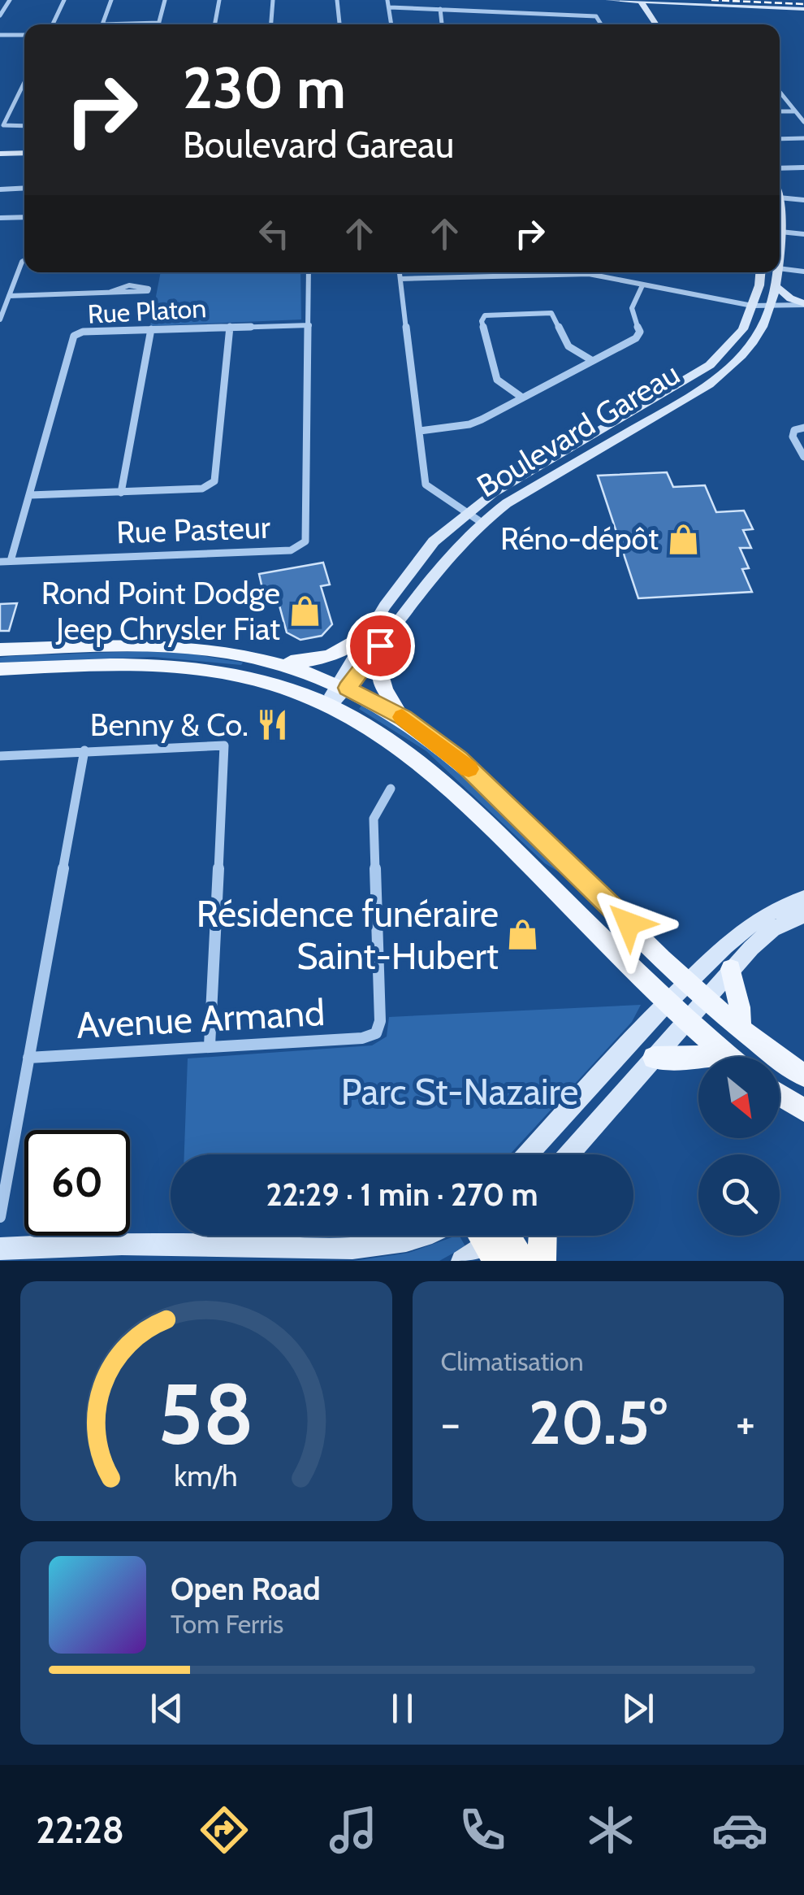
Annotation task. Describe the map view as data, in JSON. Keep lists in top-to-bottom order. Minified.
{"streets":{"street":["Rue Platon","Boulevard Gareau","Rue Pasteur","Avenue Armand"]},"crossings":[["Rue Platon","Rue Pasteur"]],"parks":["Parc St-Nazaire"],"places":{"shop":["Réno-dépôt","Rond Point Dodge Jeep Chrysler Fiat","Résidence funéraire Saint-Hubert"],"restaurant":["Benny & Co."]},"north":"bottom right","page":{"turn":["230 m","Boulevard Gareau"],"limit":"60","trip":"22:29 · 1 min · 270 m","tile":"Climatisation","heat":["−","20.5°","+"],"song":["Open Road","Tom Ferris"],"tabs":"22:28","gauge":["58","km/h"]}}
